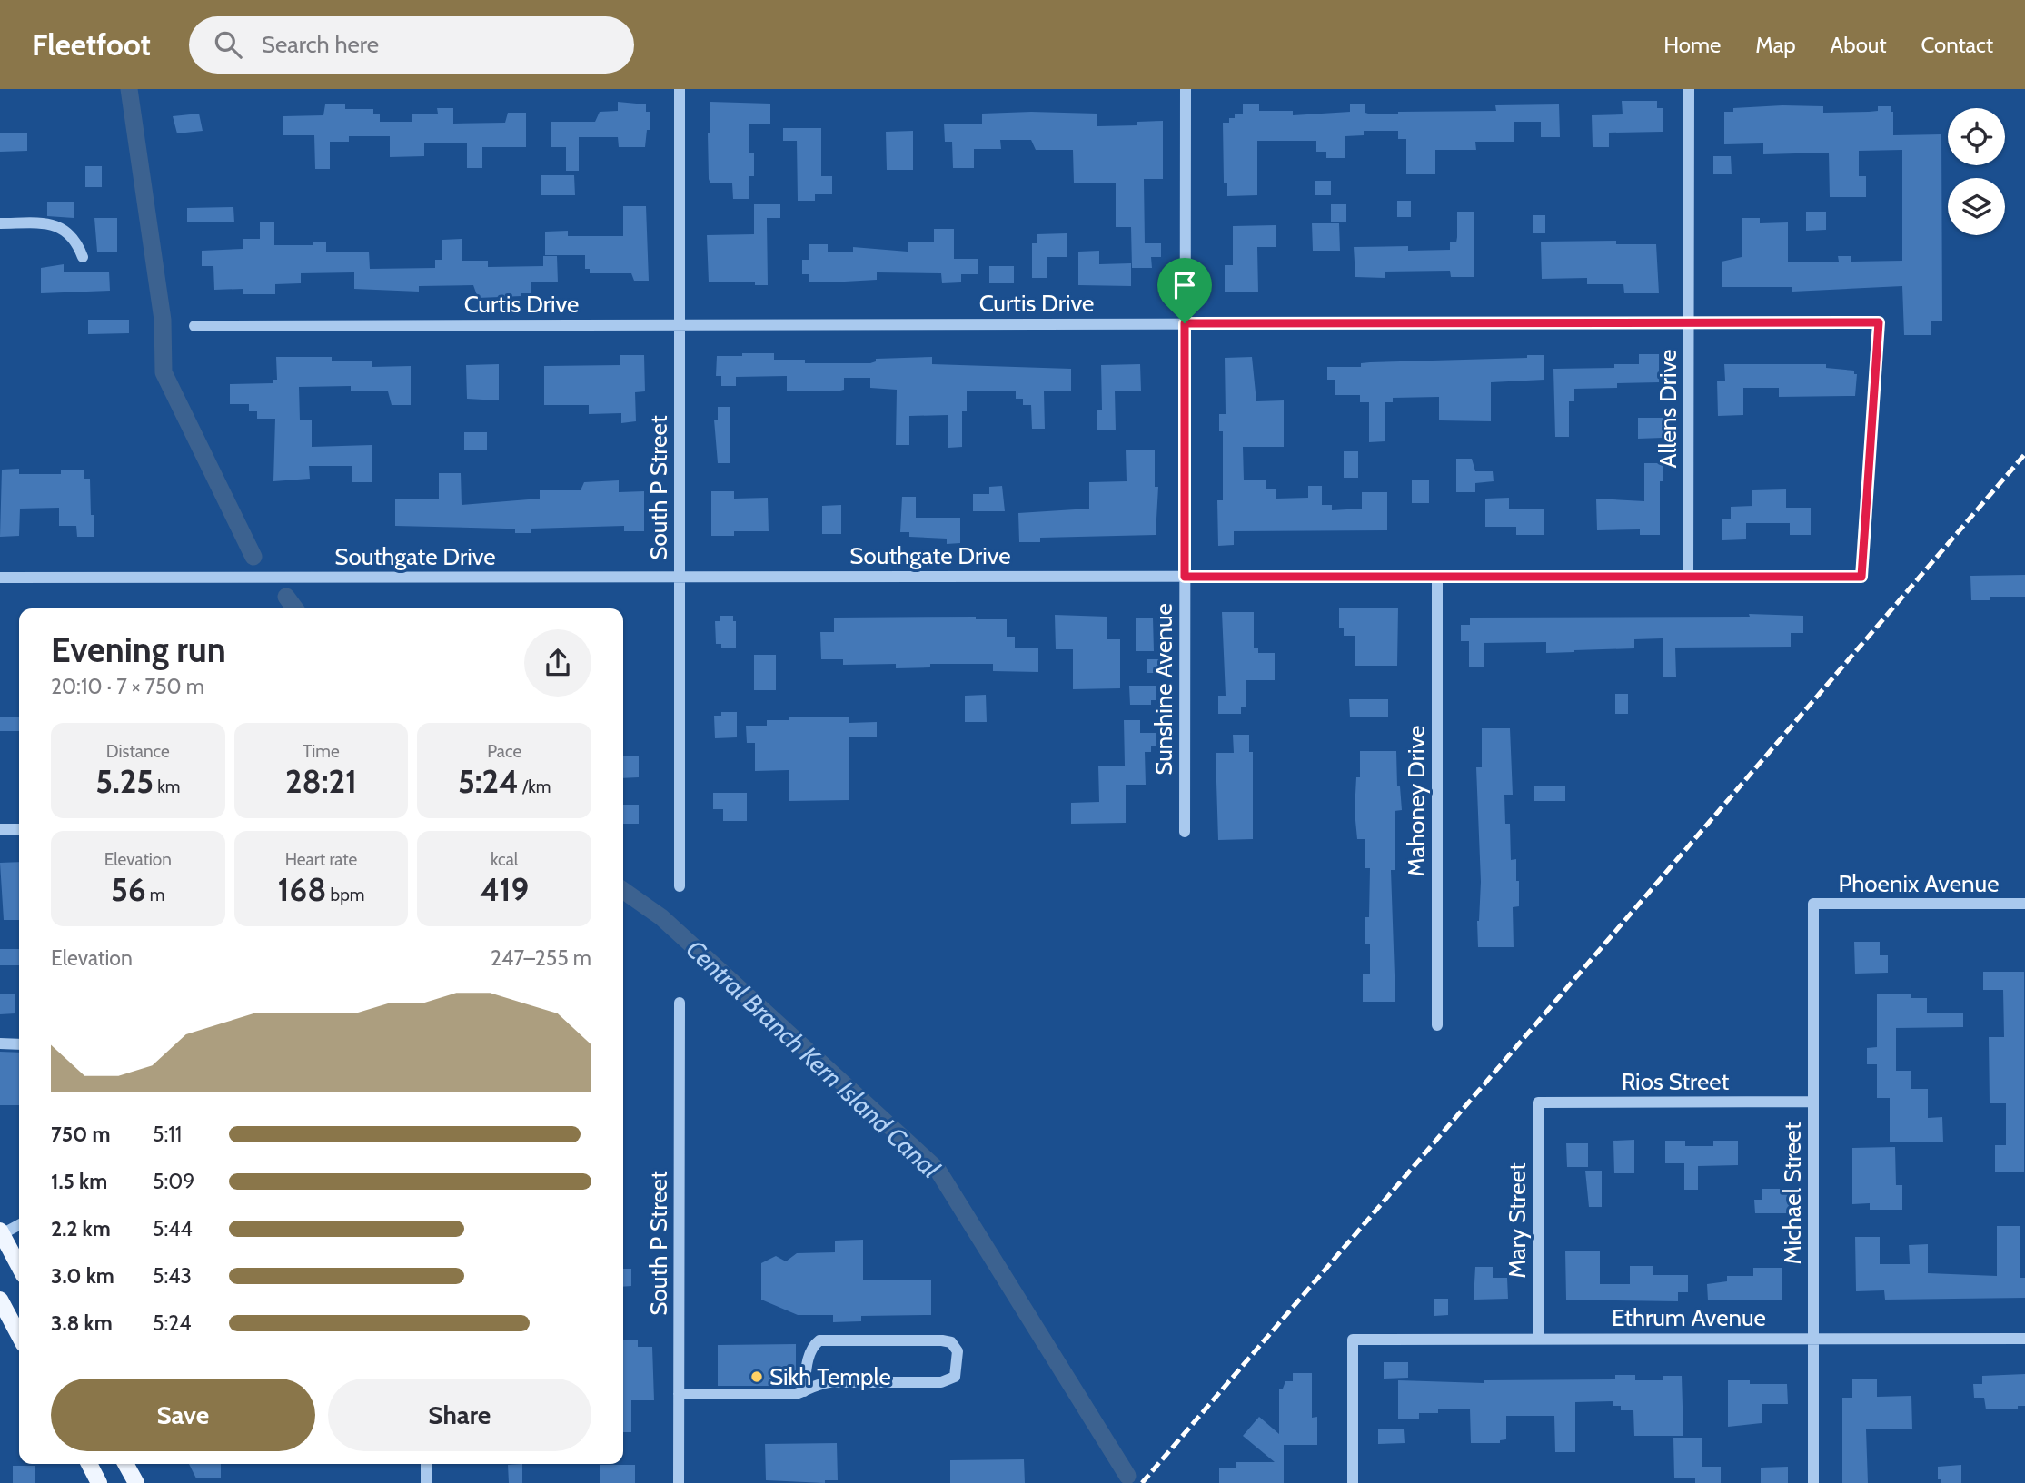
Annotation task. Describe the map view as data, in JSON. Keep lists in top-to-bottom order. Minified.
{"streets":{"street":["Curtis Drive","Allens Drive","South P Street","Southgate Drive","Sunshine Avenue","Mahoney Drive","Phoenix Avenue","Rios Street","Michael Street","Mary Street","Ethrum Avenue"]},"crossings":[["Curtis Drive","Allens Drive"],["Curtis Drive","South P Street"],["Curtis Drive","Southgate Drive"],["Curtis Drive","Sunshine Avenue"],["Allens Drive","Southgate Drive"],["South P Street","Southgate Drive"],["Southgate Drive","Sunshine Avenue"],["Southgate Drive","Mahoney Drive"],["Phoenix Avenue","Michael Street"],["Rios Street","Michael Street"],["Rios Street","Mary Street"],["Michael Street","Ethrum Avenue"],["Mary Street","Ethrum Avenue"]],"water":["Central Branch Kern Island Canal"],"places":["Sikh Temple"],"page":{"header":"Fleetfoot","search":"Search here","nav":["Home","Map","About","Contact"],"heading":["Evening run","20:10 · 7 × 750 m"],"stats":[["Distance","5.25 km"],["Time","28:21"],["Pace","5:24 /km"],["Elevation","56 m"],["Heart rate","168 bpm"],["kcal","419"]],"chart":["Elevation","247–255 m"],"list":[{"name":"750 m","note":"5:11"},{"name":"1.5 km","note":"5:09"},{"name":"2.2 km","note":"5:44"},{"name":"3.0 km","note":"5:43"},{"name":"3.8 km","note":"5:24"}],"buttons":["Save","Share"]}}
